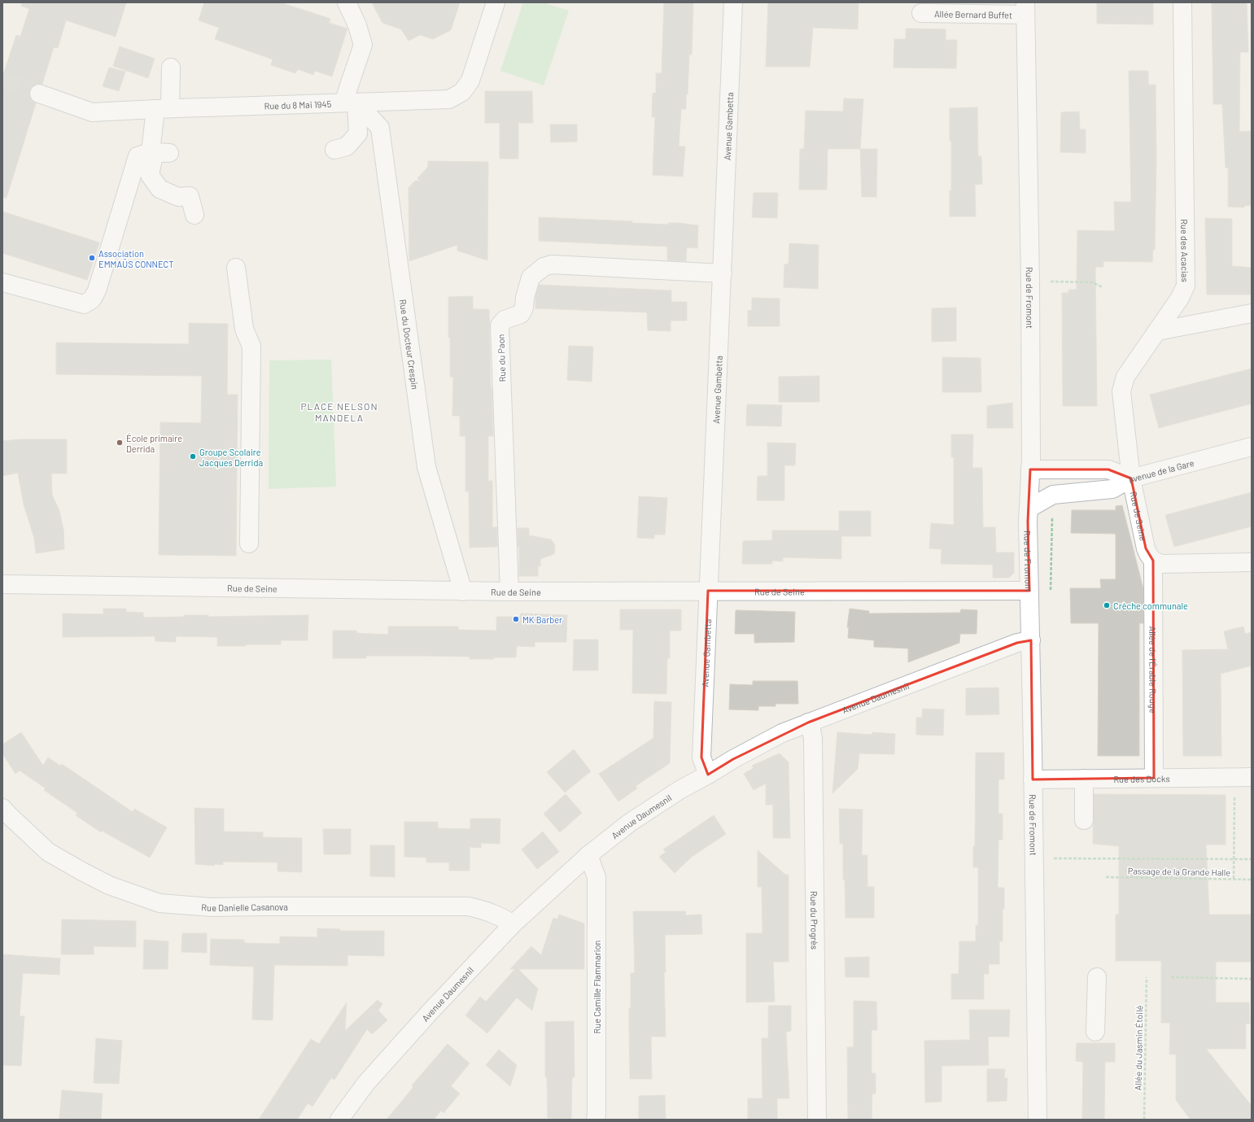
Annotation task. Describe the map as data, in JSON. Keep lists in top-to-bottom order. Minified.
{"streets":{"street":["Allée Bernard Buffet","Rue du 8 Mai 1945","Avenue Gambetta","Rue des Acacias","Rue de Fromont","Rue du Docteur Crespin","Rue du Paon","Avenue de la Gare","Rue de Seine","Allée de l'Érable Rouge","Avenue Daumesnil","Rue des Docks","Rue Danielle Casanova","Rue du Progrès","Rue Camille Flammarion"],"path":["Passage de la Grande Halle","Allée du Jasmin Étoilé"]},"crossings":[["Allée Bernard Buffet","Rue de Fromont"],["Rue du 8 Mai 1945","Rue du Docteur Crespin"],["Avenue Gambetta","Rue du Paon"],["Avenue Gambetta","Rue de Seine"],["Avenue Gambetta","Avenue Daumesnil"],["Rue des Acacias","Avenue de la Gare"],["Rue des Acacias","Rue de Seine"],["Rue de Fromont","Avenue de la Gare"],["Rue de Fromont","Rue de Seine"],["Rue de Fromont","Avenue Daumesnil"],["Rue de Fromont","Rue des Docks"],["Rue du Docteur Crespin","Rue de Seine"],["Rue du Paon","Rue de Seine"],["Avenue de la Gare","Rue de Seine"],["Rue de Seine","Allée de l'Érable Rouge"],["Allée de l'Érable Rouge","Rue des Docks"],["Avenue Daumesnil","Rue Danielle Casanova"],["Avenue Daumesnil","Rue du Progrès"],["Avenue Daumesnil","Rue Camille Flammarion"]],"districts":["PLACE NELSON MANDELA"],"places":["Association EMMAÜS CONNECT","École primaire Derrida","Groupe Scolaire Jacques Derrida","Crèche communale","MK Barber"]}
